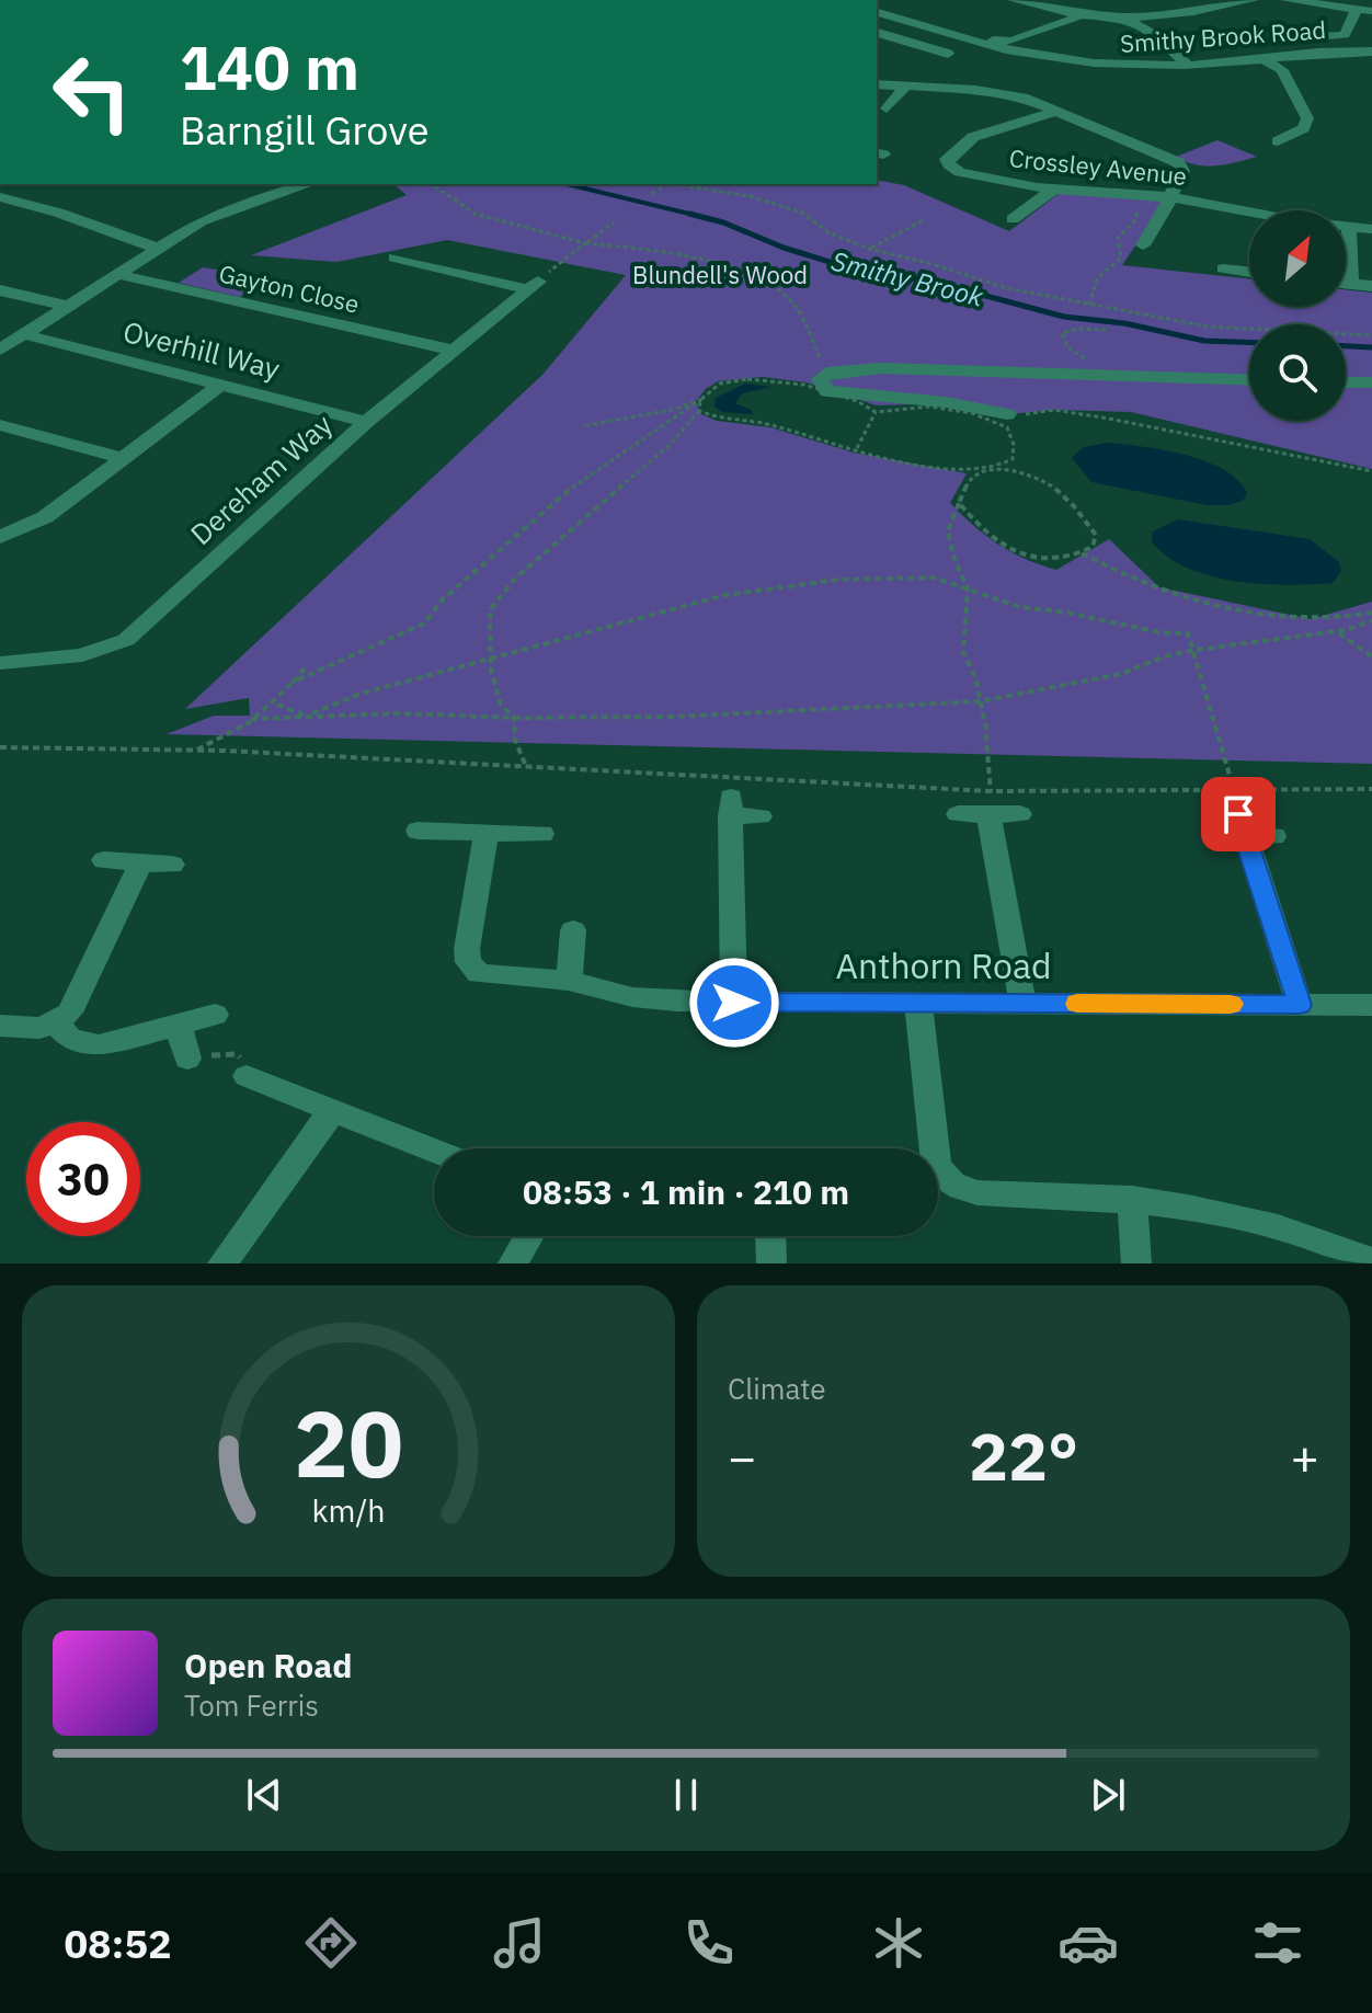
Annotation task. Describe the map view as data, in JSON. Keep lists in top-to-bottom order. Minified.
{"streets":{"street":["Smithy Brook Road","Crossley Avenue","Gayton Close","Overhill Way","Dereham Way","Anthorn Road"]},"crossings":[["Gayton Close","Dereham Way"],["Overhill Way","Dereham Way"]],"water":["Smithy Brook"],"parks":["Blundell's Wood"],"north":"top right","page":{"turn":["140 m","Barngill Grove"],"limit":"30","trip":"08:53 · 1 min · 210 m","tile":"Climate","heat":["−","22°","+"],"song":["Open Road","Tom Ferris"],"tabs":"08:52","gauge":["20","km/h"]}}
